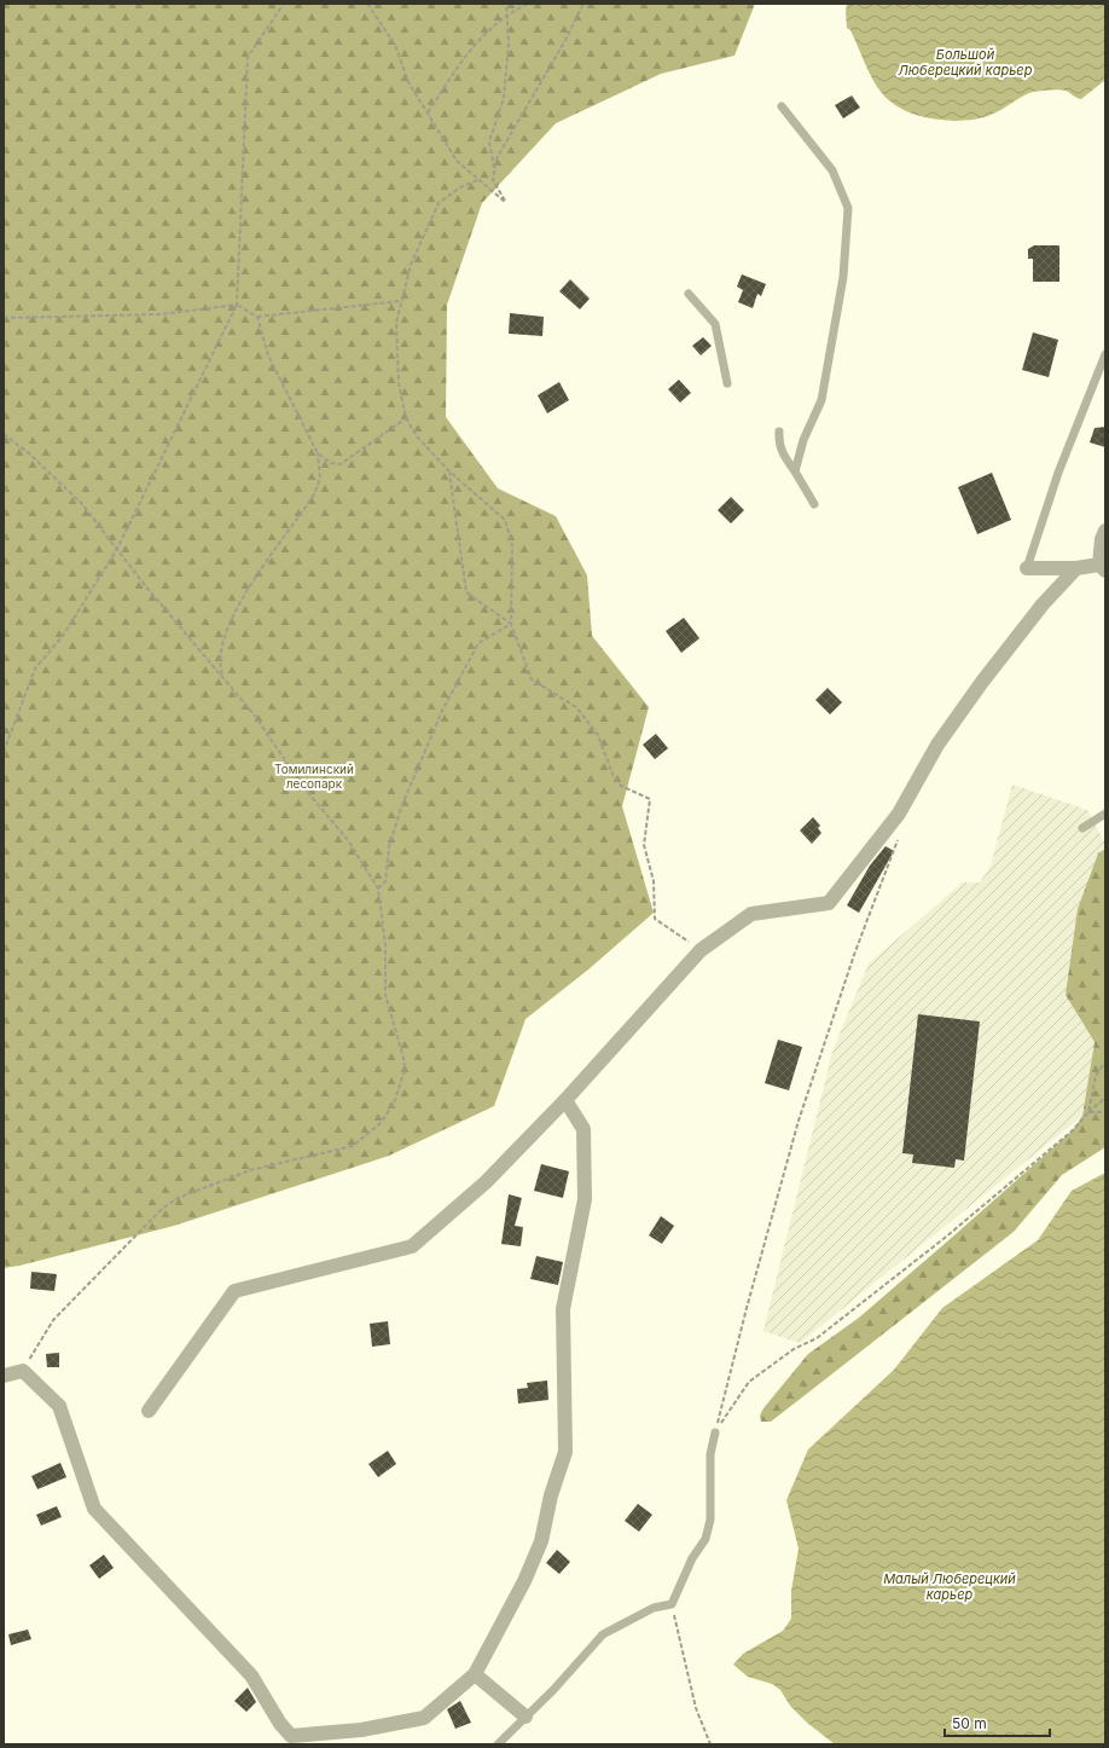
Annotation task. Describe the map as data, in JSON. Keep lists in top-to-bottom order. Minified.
{"water":["Большой Люберецкий карьер","Малый Люберецкий карьер"],"parks":["Томилинский лесопарк"],"scale_bar":"50 m"}
